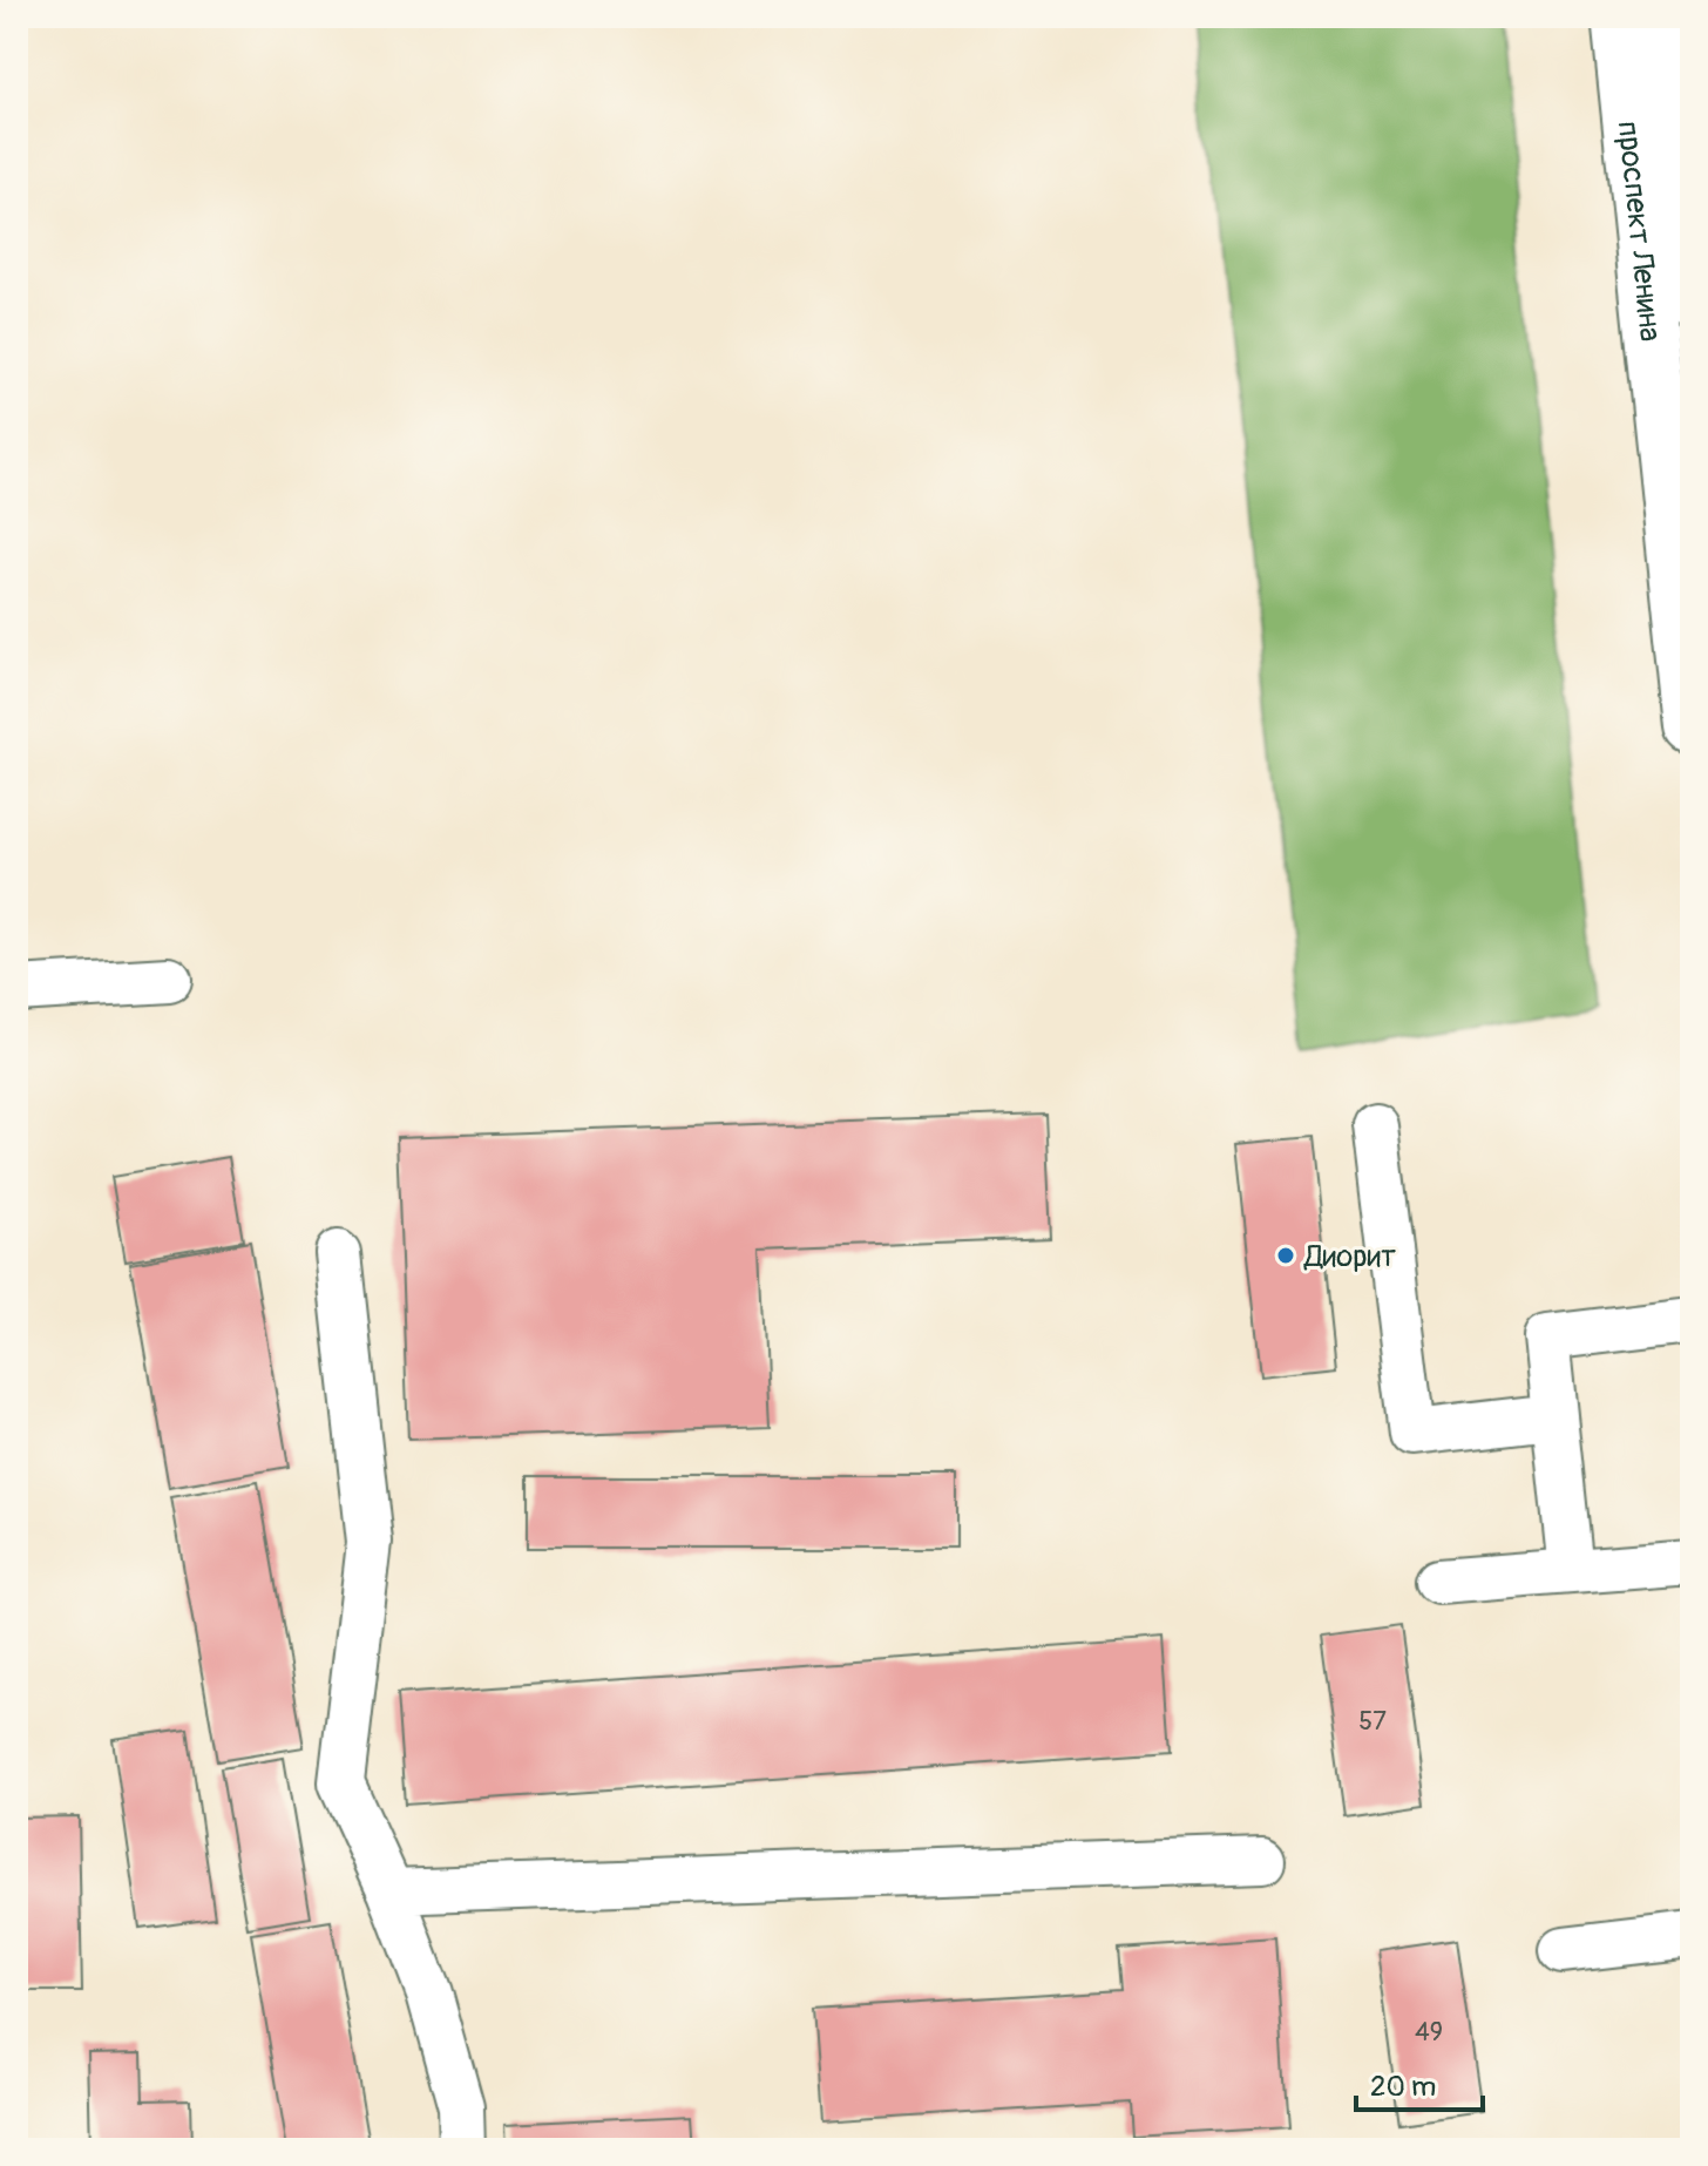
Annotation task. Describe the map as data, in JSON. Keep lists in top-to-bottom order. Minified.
{"streets":{"main road":["проспект Ленина"]},"places":["Диорит"],"house_numbers":["57","49"],"scale_bar":"20 m"}
